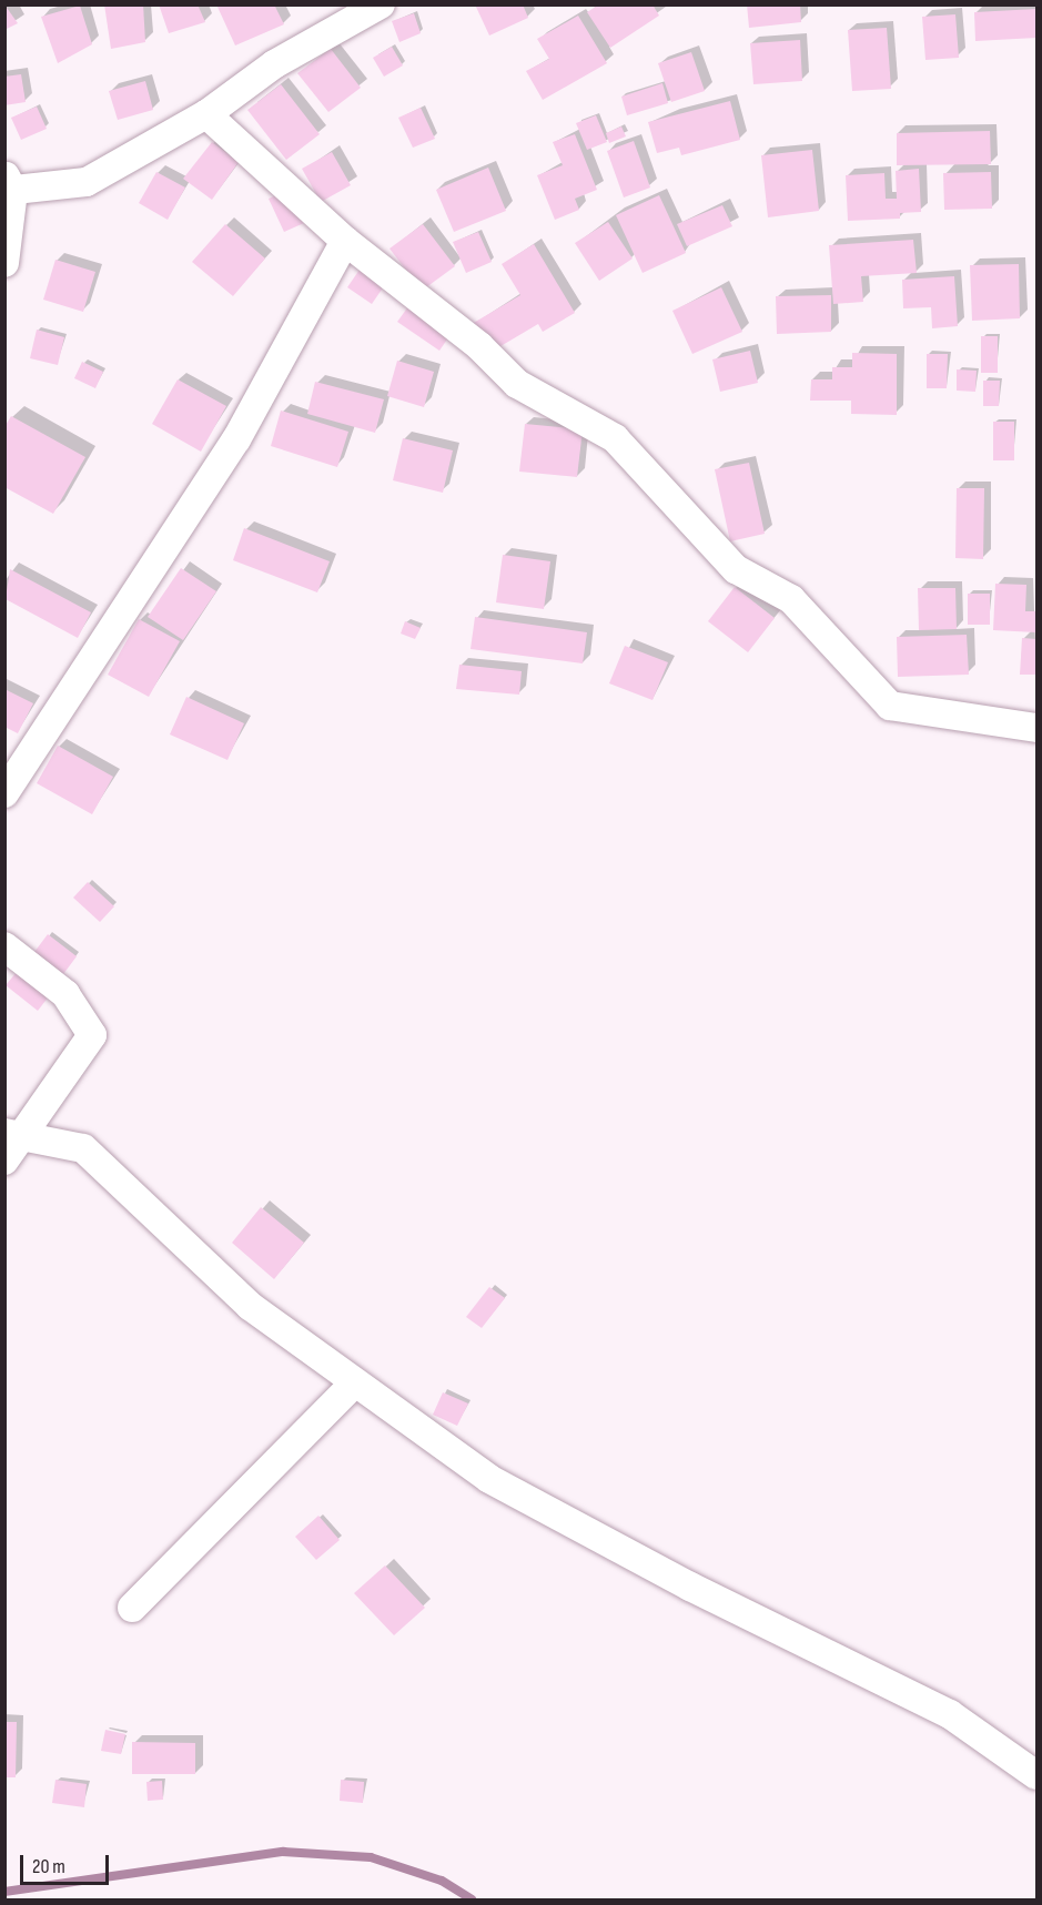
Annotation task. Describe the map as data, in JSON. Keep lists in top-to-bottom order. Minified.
{"scale_bar":"20 m"}
